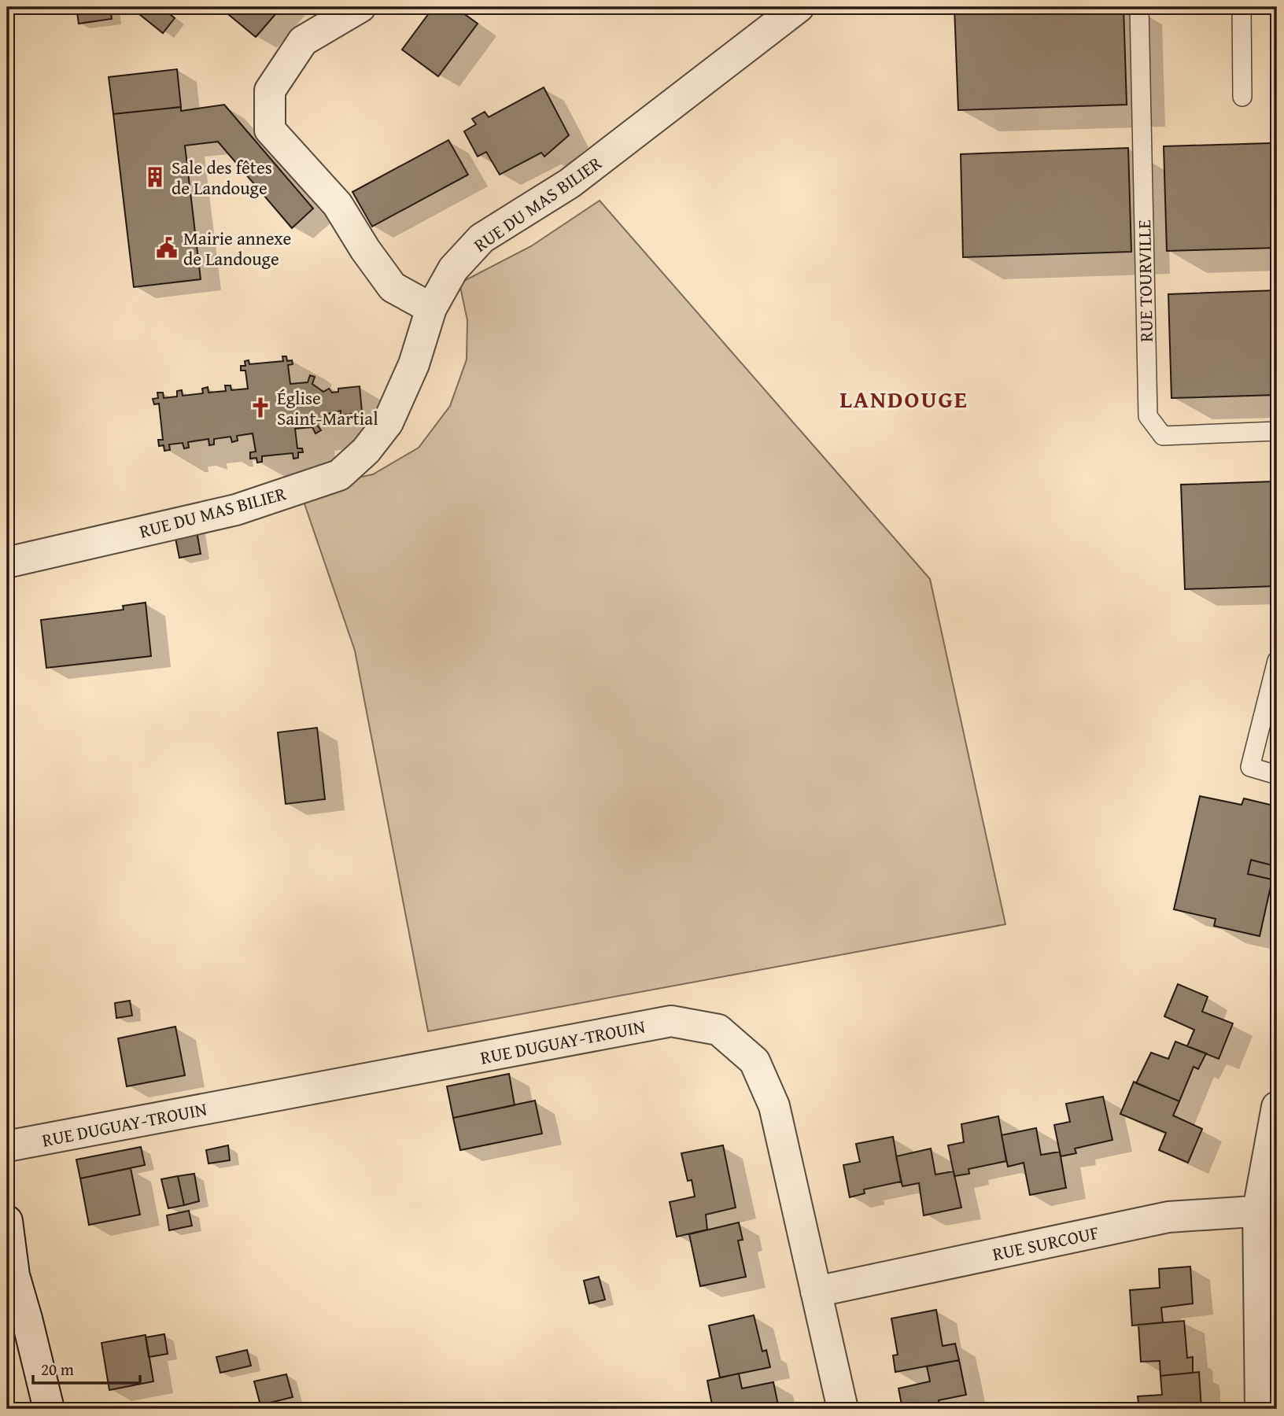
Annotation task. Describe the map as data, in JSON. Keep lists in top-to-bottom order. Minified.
{"streets":{"street":["RUE DU MAS BILIER","RUE DUGUAY-TROUIN","RUE SURCOUF"],"lane":["RUE TOURVILLE"]},"crossings":[["RUE DUGUAY-TROUIN","RUE SURCOUF"]],"districts":["LANDOUGE"],"places":{"building":["Sale des fêtes de Landouge"],"public building":["Mairie annexe de Landouge"],"church":["Église Saint-Martial"]},"scale_bar":"20 m"}
